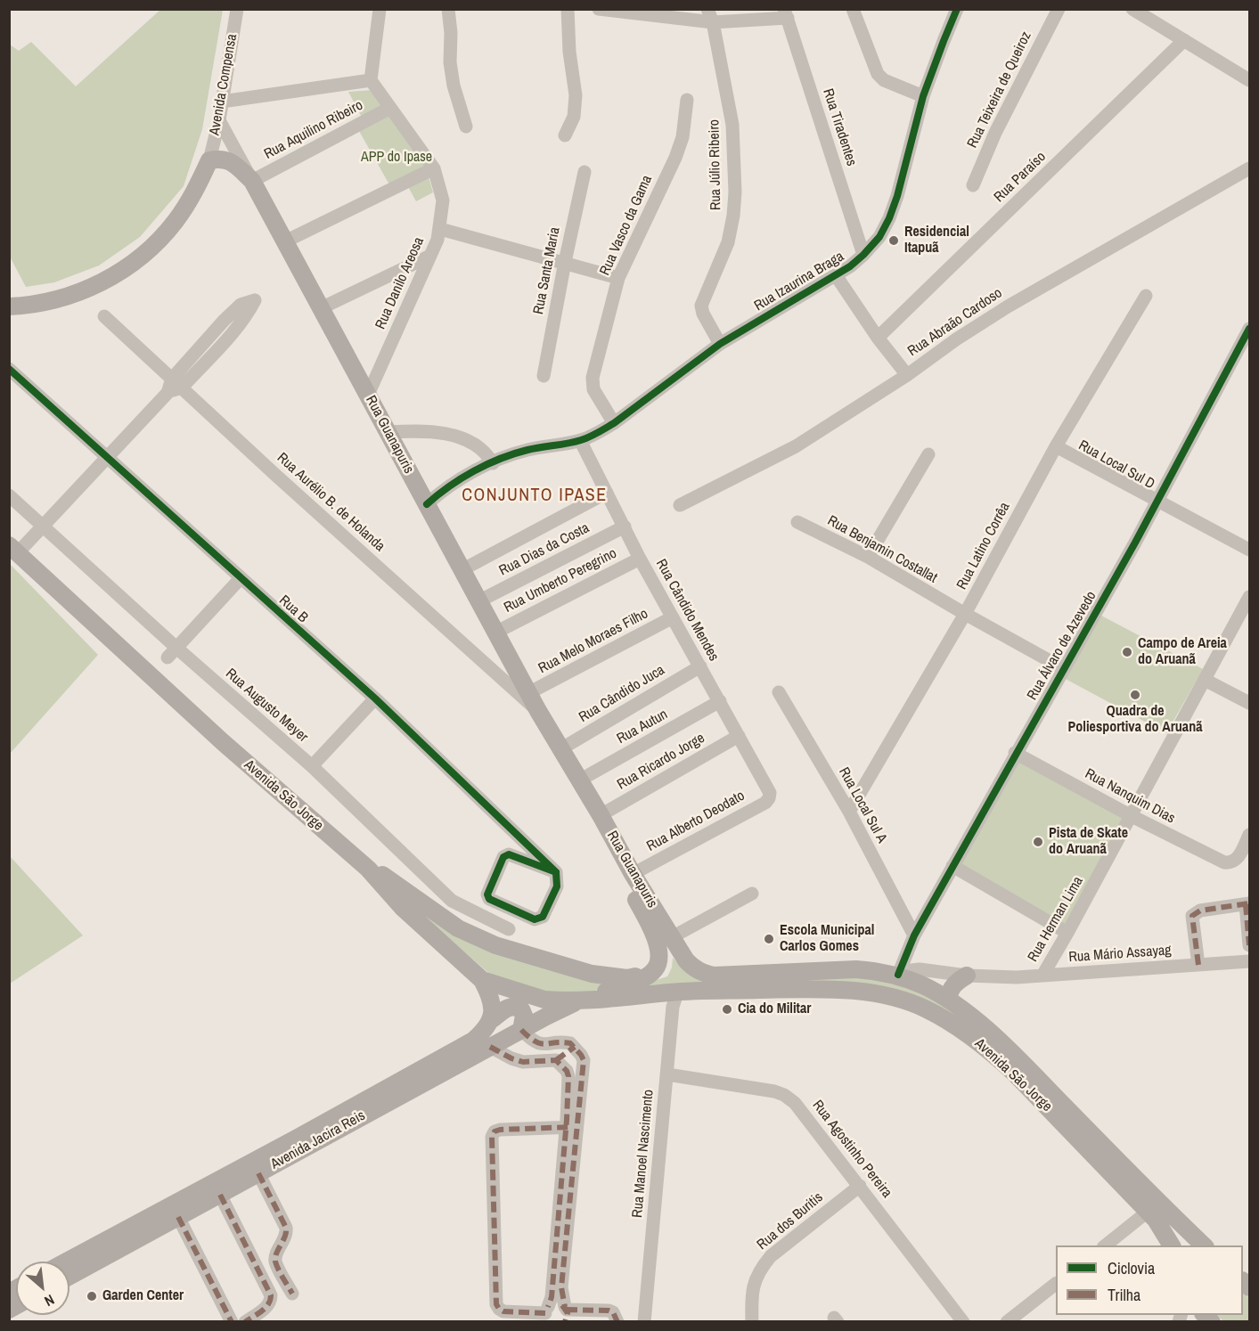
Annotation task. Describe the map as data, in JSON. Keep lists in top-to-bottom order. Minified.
{"streets":{"main road":["Avenida Compensa","Rua Guanapuris","Avenida São Jorge","Avenida Jacira Reis"],"street":["Rua Teixeira de Queiroz","Rua Tiradentes","Rua Aquilino Ribeiro","Rua Júlio Ribeiro","Rua Paraíso","Rua Vasco da Gama","Rua Santa Maria","Rua Izaurina Braga","Rua Danilo Areosa","Rua Abraão Cardoso","Rua Local Sul D","Rua Aurélio B. de Holanda","Rua Latino Corrêa","Rua Dias da Costa","Rua Benjamin Costallat","Rua Umberto Peregrino","Rua B","Rua Cândido Mendes","Rua Melo Moraes Filho","Rua Álvaro de Azevedo","Rua Cândido Juca","Rua Augusto Meyer","Rua Autun","Rua Ricardo Jorge","Rua Nanquim Dias","Rua Local Sul A","Rua Alberto Deodato","Rua Herman Lima","Rua Mário Assayag","Rua Agostinho Pereira","Rua Manoel Nascimento","Rua dos Buritis"]},"crossings":[["Avenida Compensa","Rua Guanapuris"],["Rua Tiradentes","Rua Izaurina Braga"],["Rua Aquilino Ribeiro","Rua Danilo Areosa"],["Rua Aquilino Ribeiro","Rua Guanapuris"],["Rua Júlio Ribeiro","Rua Izaurina Braga"],["Rua Vasco da Gama","Rua Izaurina Braga"],["Rua Izaurina Braga","Rua Guanapuris"],["Rua Izaurina Braga","Rua Cândido Mendes"],["Rua Danilo Areosa","Rua Guanapuris"],["Rua Guanapuris","Rua Aurélio B. de Holanda"],["Rua Guanapuris","Rua Dias da Costa"],["Rua Guanapuris","Rua Umberto Peregrino"],["Rua Guanapuris","Rua Melo Moraes Filho"],["Rua Guanapuris","Rua Cândido Juca"],["Rua Guanapuris","Rua Autun"],["Rua Guanapuris","Rua Ricardo Jorge"],["Rua Guanapuris","Avenida São Jorge"],["Rua Guanapuris","Rua Alberto Deodato"],["Rua Local Sul D","Rua Latino Corrêa"],["Rua Local Sul D","Rua Álvaro de Azevedo"],["Rua Latino Corrêa","Rua Benjamin Costallat"],["Rua Latino Corrêa","Rua Local Sul A"],["Rua Dias da Costa","Rua Cândido Mendes"],["Rua Benjamin Costallat","Rua Álvaro de Azevedo"],["Rua Umberto Peregrino","Rua Cândido Mendes"],["Rua Cândido Mendes","Rua Melo Moraes Filho"],["Rua Cândido Mendes","Rua Cândido Juca"],["Rua Cândido Mendes","Rua Autun"],["Rua Cândido Mendes","Rua Ricardo Jorge"],["Rua Cândido Mendes","Rua Alberto Deodato"],["Rua Álvaro de Azevedo","Avenida São Jorge"],["Rua Álvaro de Azevedo","Rua Nanquim Dias"],["Rua Álvaro de Azevedo","Rua Local Sul A"],["Rua Álvaro de Azevedo","Rua Mário Assayag"],["Avenida São Jorge","Rua Mário Assayag"],["Avenida São Jorge","Avenida Jacira Reis"],["Avenida São Jorge","Rua Manoel Nascimento"],["Rua Nanquim Dias","Rua Herman Lima"],["Rua Herman Lima","Rua Mário Assayag"],["Rua Agostinho Pereira","Rua Manoel Nascimento"],["Rua Agostinho Pereira","Rua dos Buritis"]],"districts":["CONJUNTO IPASE"],"parks":["APP do Ipase"],"places":["Residencial Itapuã","Campo de Areia do Aruanã","Quadra de Poliesportiva do Aruanã","Pista de Skate do Aruanã","Escola Municipal Carlos Gomes","Cia do Militar","Garden Center"],"legend":["Ciclovia","Trilha"],"north":"bottom right"}
